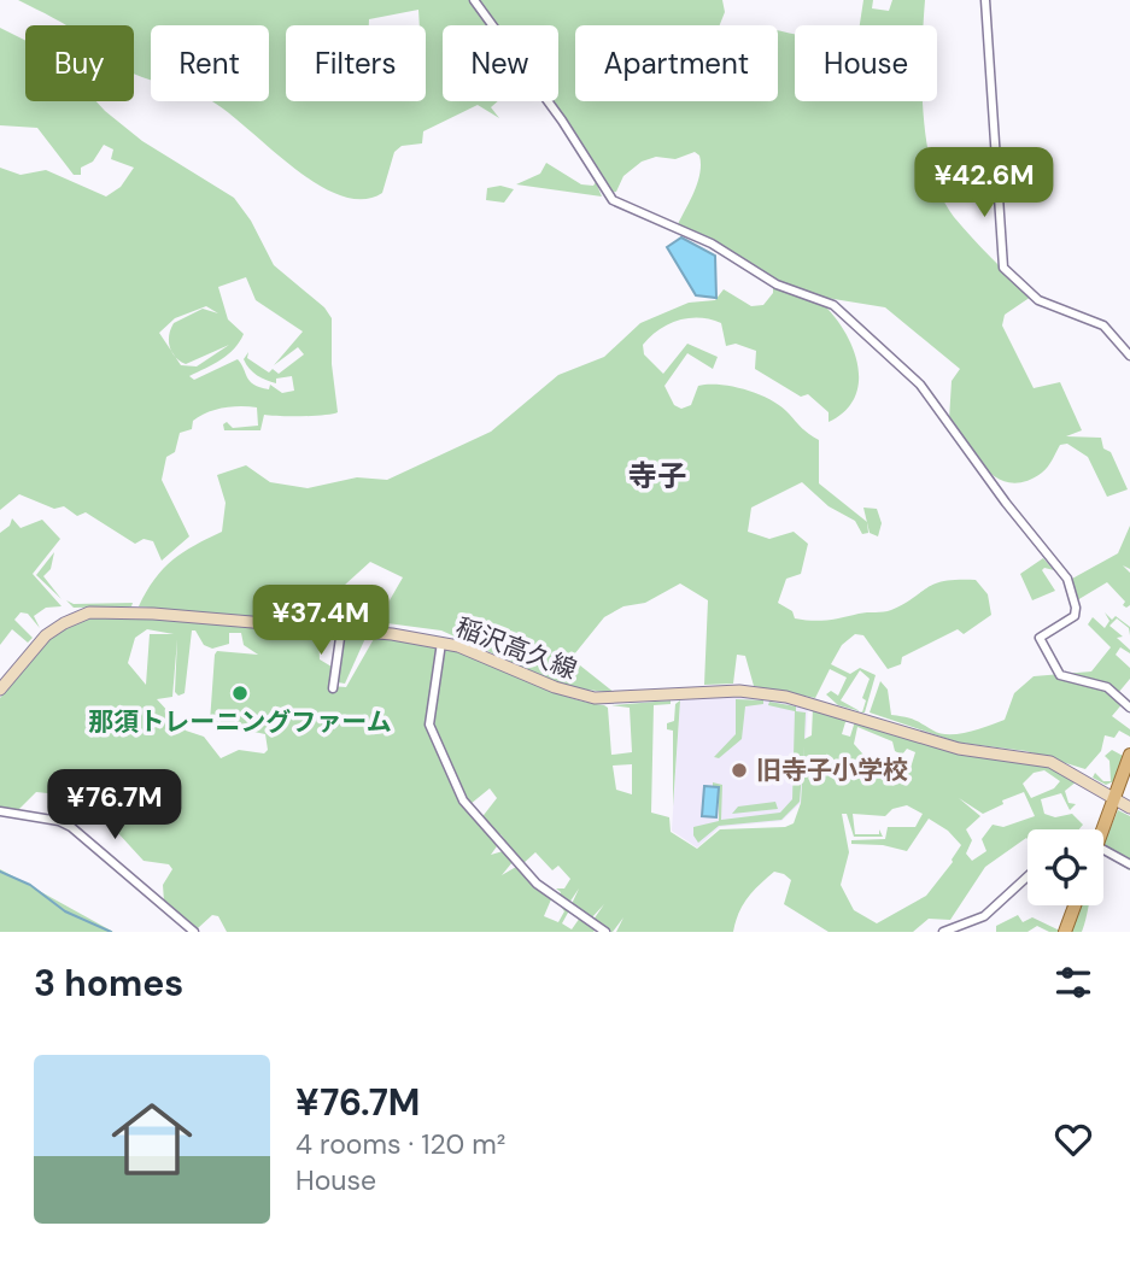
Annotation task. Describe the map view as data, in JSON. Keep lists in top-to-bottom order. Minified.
{"streets":{"main road":["稲沢高久線"]},"districts":["寺子"],"places":["那須トレーニングファーム","旧寺子小学校"],"page":{"chip":["Buy","Rent","Filters","New","Apartment","House"],"price":["¥42.6M","¥37.4M","¥76.7M"],"heading":"3 homes","list":[{"name":"¥76.7M","note":"4 rooms · 120 m² · House"}]}}
